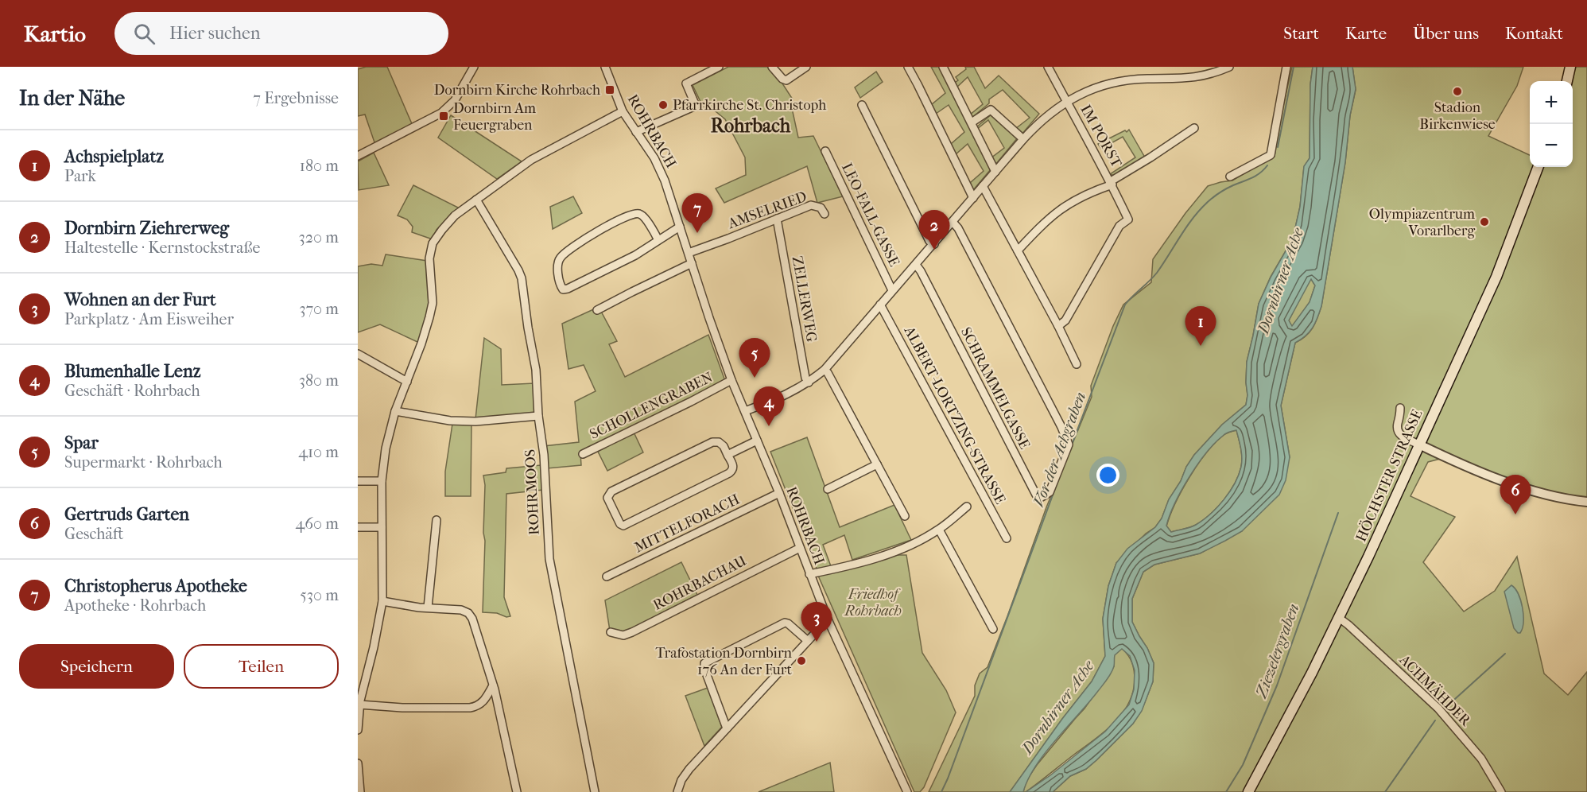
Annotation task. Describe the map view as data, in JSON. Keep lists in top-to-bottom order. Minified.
{"streets":{"main road":["HÖCHSTER STRASSE"],"street":["ROHRBACH","IM PORST","AMSELRIED","LEO-FALL-GASSE","ZELLERWEG","SCHRAMMELGASSE","SCHOLLENGRABEN","ALBERT-LORTZING-STRASSE","ROHRMOOS","MITTELFORACH","ROHRBACHAU","ACHMÄHDER"]},"crossings":[["ROHRBACH","AMSELRIED"],["ROHRBACH","SCHOLLENGRABEN"],["ROHRBACH","MITTELFORACH"],["ROHRBACH","ROHRBACHAU"],["AMSELRIED","ZELLERWEG"],["HÖCHSTER STRASSE","ACHMÄHDER"]],"districts":["Rohrbach"],"water":["Dornbirner Ache","Vor der Achgraben","Ziezelergraben"],"parks":["Friedhof Rohrbach"],"places":{"transit":["Dornbirn Kirche Rohrbach","Dornbirn Am Feuergraben"],"other":["Stadion Birkenwiese","Pfarrkirche St. Christoph","Olympiazentrum Vorarlberg","Trafostation Dornbirn 176 An der Furt"]},"page":{"header":"Kartio","search":"Hier suchen","nav":["Start","Karte","Über uns","Kontakt"],"heading":["In der Nähe","7 Ergebnisse"],"map_buttons":["+","−"],"list":[{"mark":"1","name":"Achspielplatz","note":"Park","value":"180 m"},{"mark":"2","name":"Dornbirn Ziehrerweg","note":"Haltestelle · Kernstockstraße","value":"320 m"},{"mark":"3","name":"Wohnen an der Furt","note":"Parkplatz · Am Eisweiher","value":"370 m"},{"mark":"4","name":"Blumenhalle Lenz","note":"Geschäft · Rohrbach","value":"380 m"},{"mark":"5","name":"Spar","note":"Supermarkt · Rohrbach","value":"410 m"},{"mark":"6","name":"Gertruds Garten","note":"Geschäft","value":"460 m"},{"mark":"7","name":"Christopherus Apotheke","note":"Apotheke · Rohrbach","value":"530 m"}],"pins":["7","2","1","5","4","6","3"],"buttons":["Speichern","Teilen"]}}
